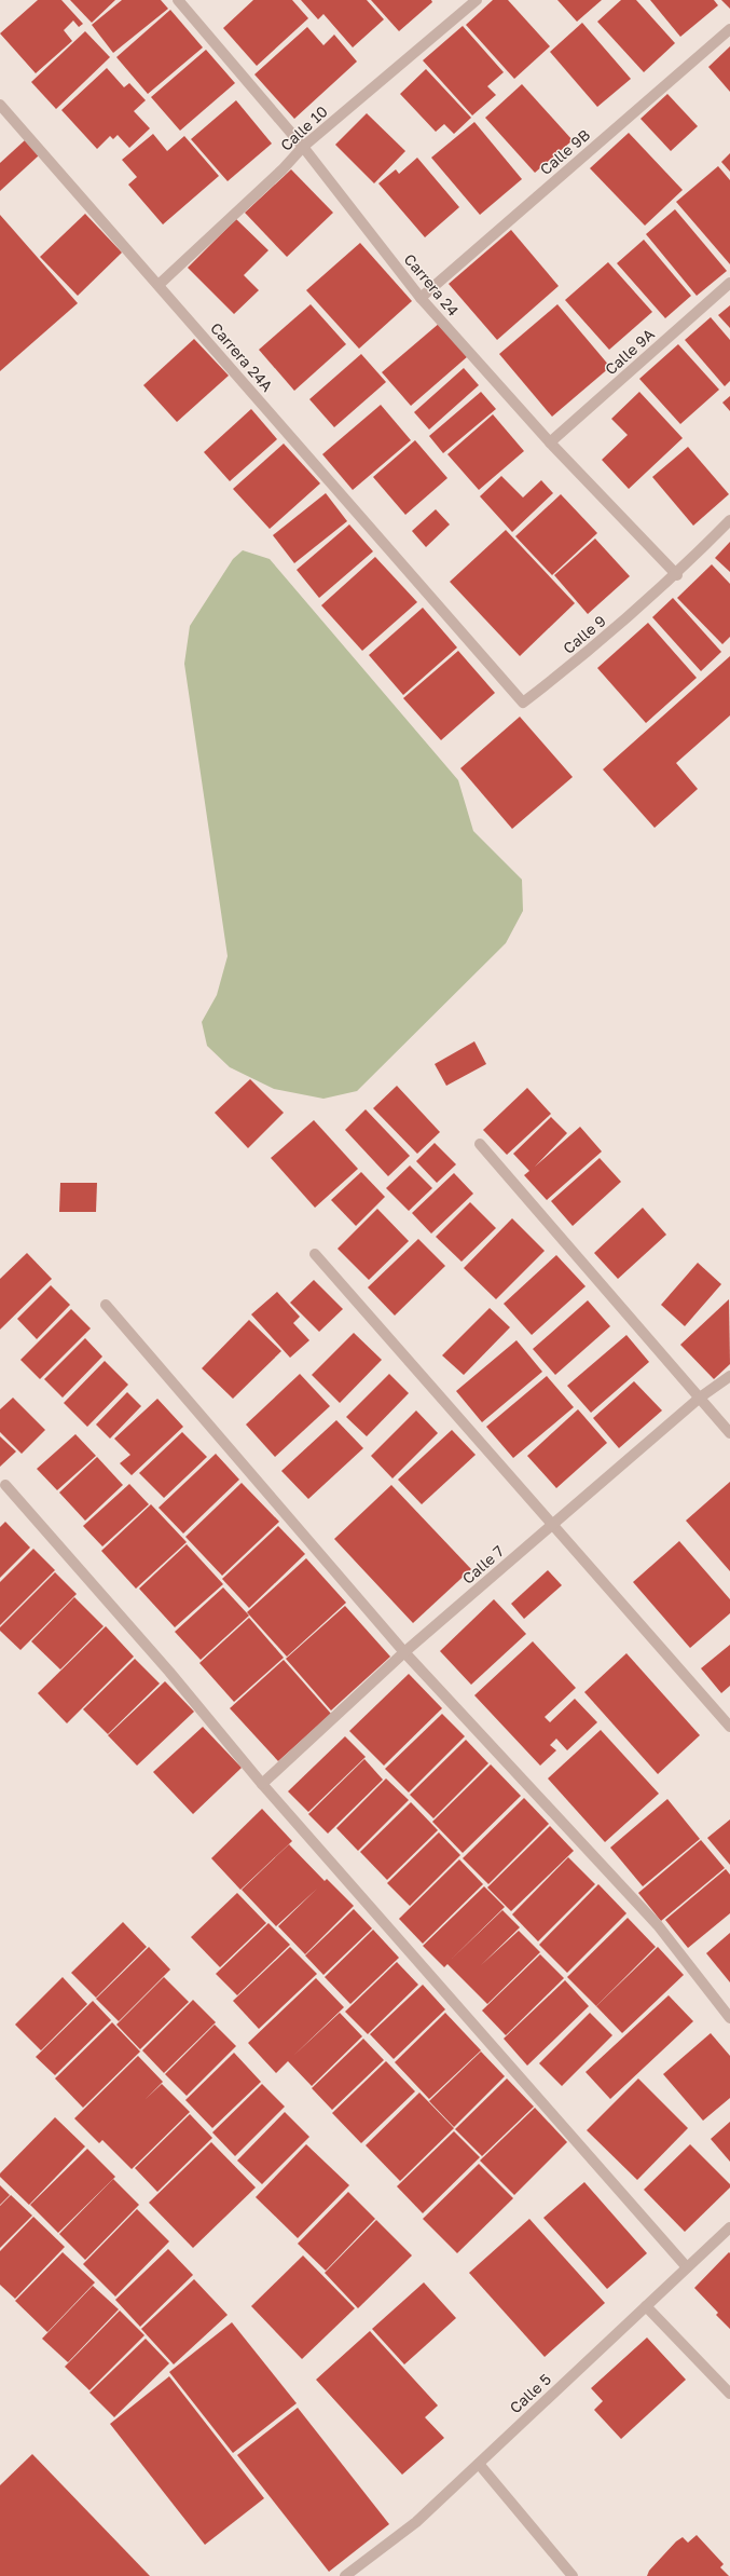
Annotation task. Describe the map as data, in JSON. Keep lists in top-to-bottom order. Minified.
{"streets":{"street":["Calle 10","Calle 9B","Carrera 24","Calle 9A","Carrera 24A","Calle 9","Calle 7","Calle 5"]},"crossings":[["Calle 10","Carrera 24"],["Calle 10","Carrera 24A"],["Calle 9B","Carrera 24"],["Carrera 24","Calle 9A"],["Carrera 24","Calle 9"],["Carrera 24A","Calle 9"]]}
